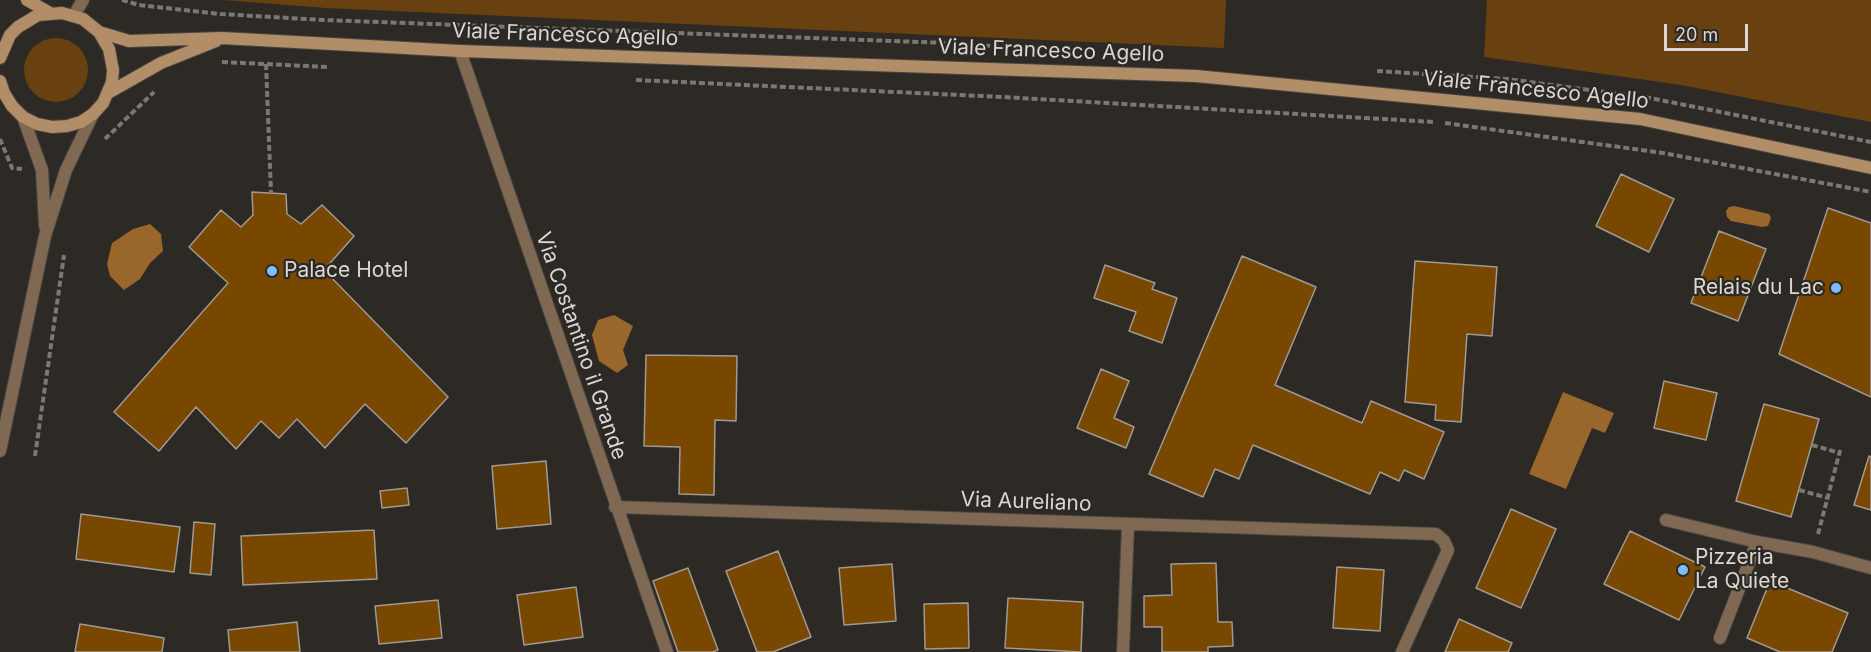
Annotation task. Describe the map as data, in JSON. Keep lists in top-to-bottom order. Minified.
{"streets":{"main road":["Viale Francesco Agello"],"street":["Via Costantino il Grande","Via Aureliano"]},"crossings":[["Viale Francesco Agello","Via Costantino il Grande"],["Via Costantino il Grande","Via Aureliano"]],"places":["Palace Hotel","Relais du Lac","Pizzeria La Quiete"],"scale_bar":"20 m"}
